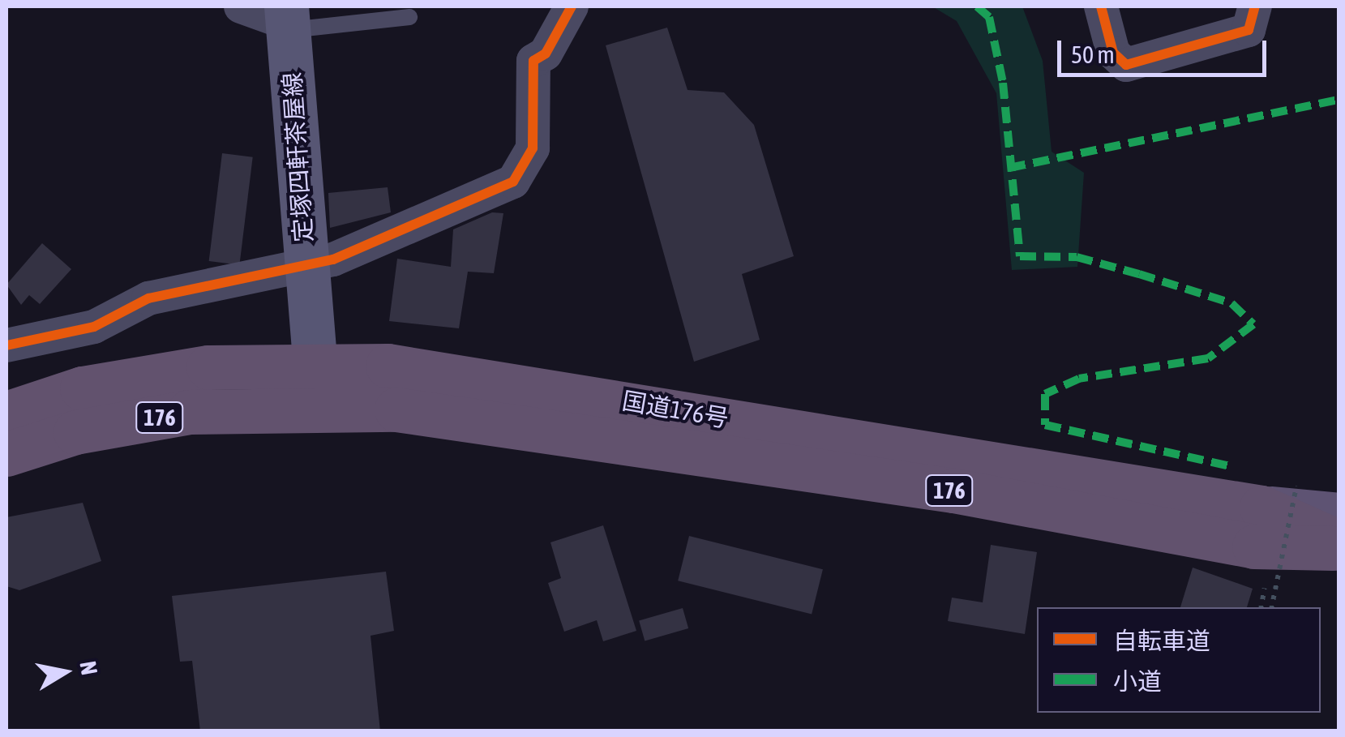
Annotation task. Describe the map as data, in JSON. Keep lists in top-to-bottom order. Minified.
{"streets":{"highway":["国道176号","176"],"main road":["定塚四軒茶屋線"]},"crossings":[["定塚四軒茶屋線","国道176号"]],"legend":["自転車道","小道"],"scale_bar":"50 m","north":"right"}
